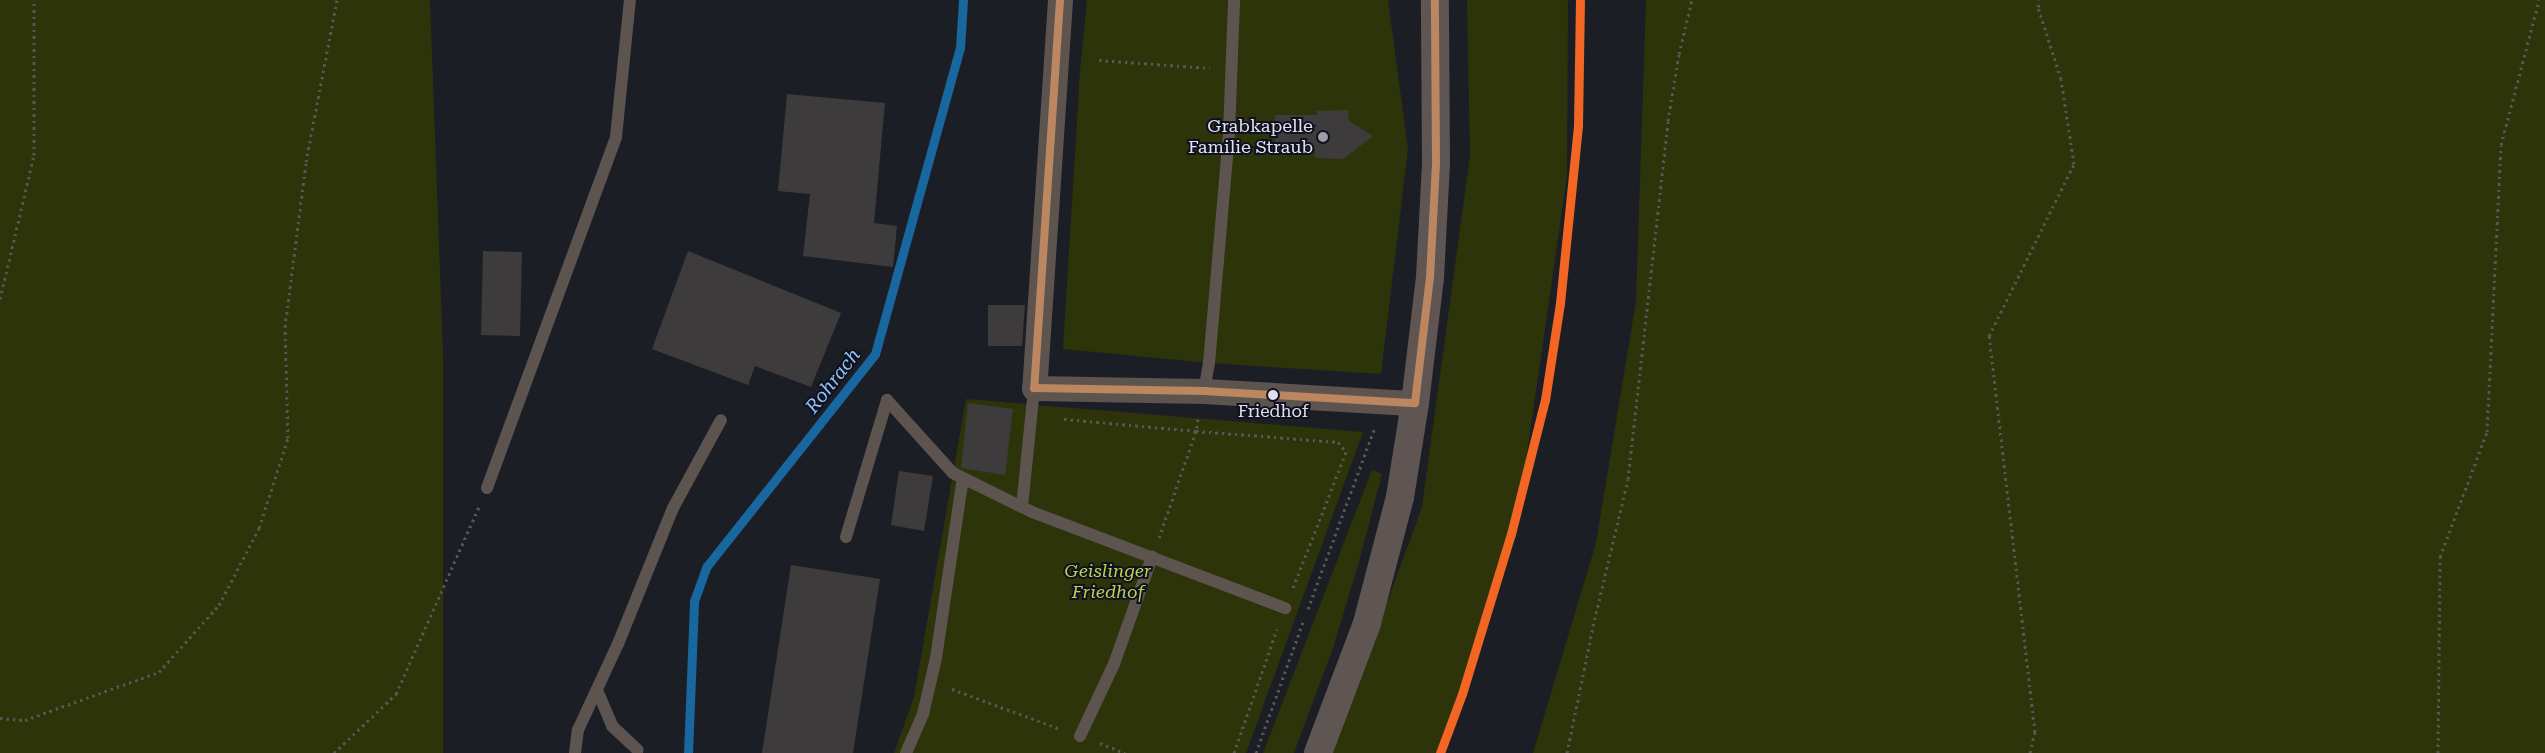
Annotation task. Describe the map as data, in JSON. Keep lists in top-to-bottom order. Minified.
{"water":["Rohrach"],"parks":["Geislinger Friedhof"],"places":["Grabkapelle Familie Straub","Friedhof"]}
